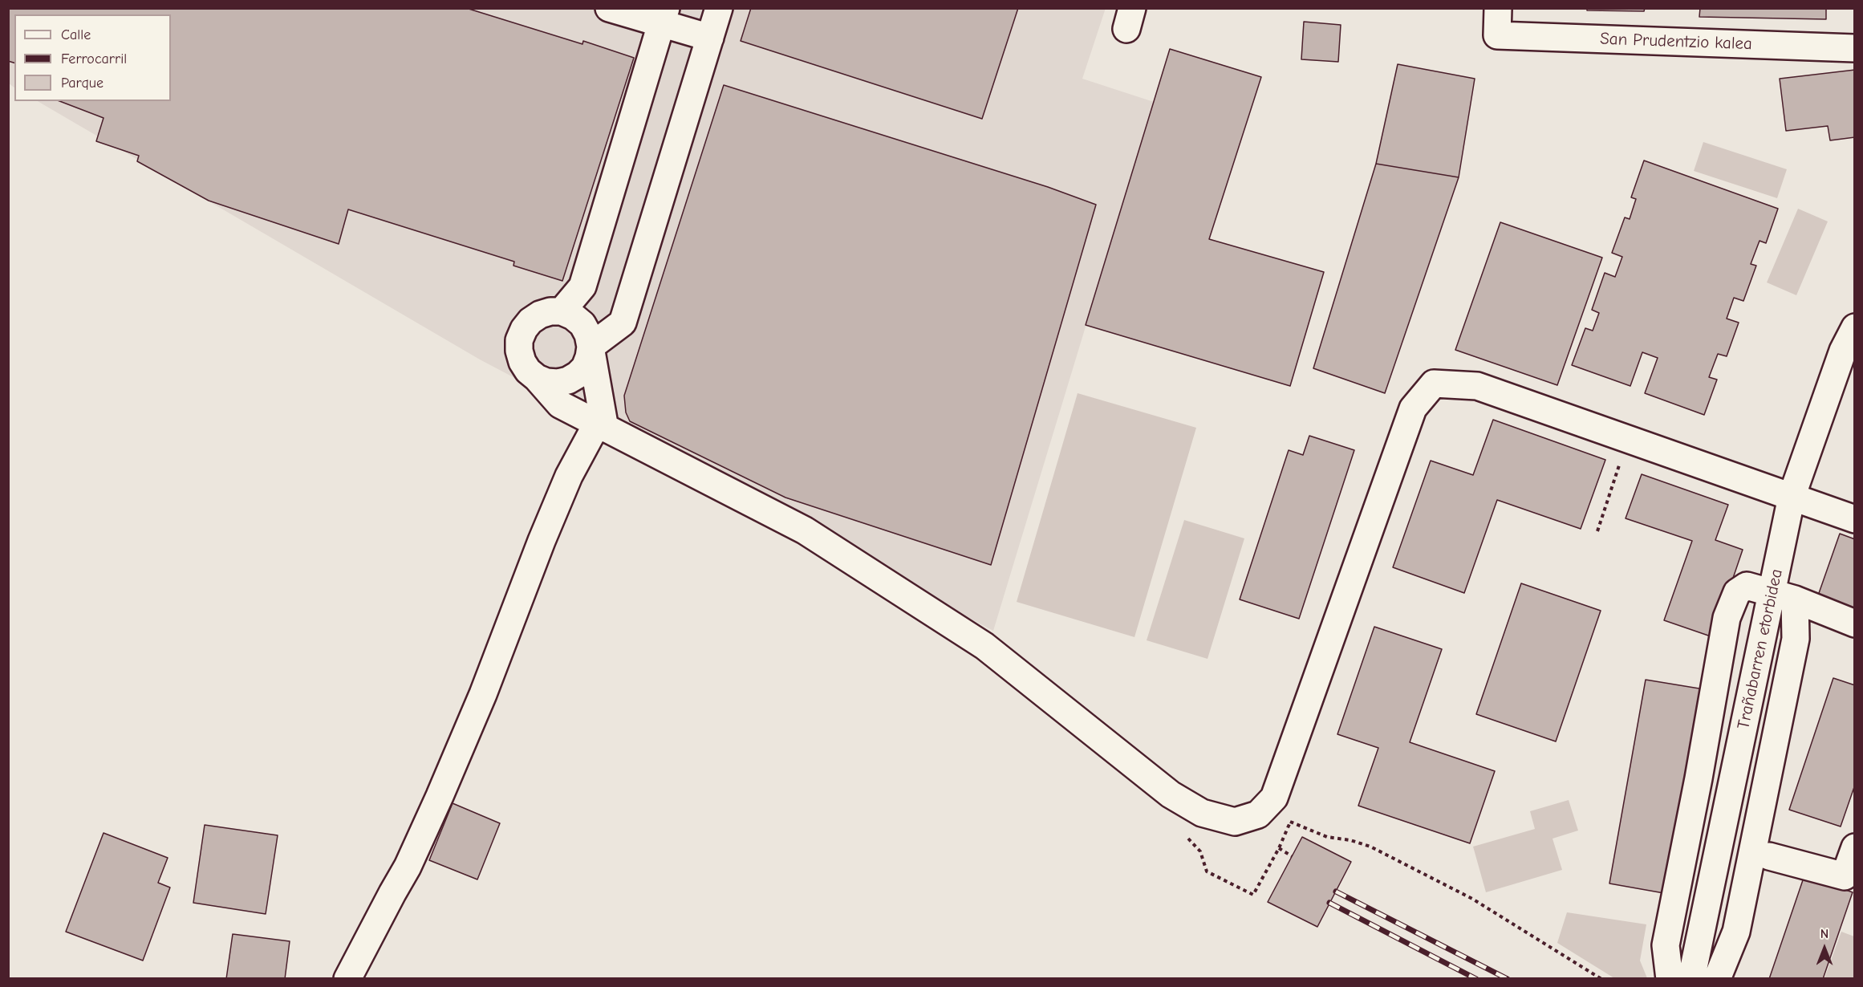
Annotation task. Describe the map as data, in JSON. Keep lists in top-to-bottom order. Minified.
{"streets":{"street":["San Prudentzio kalea","Trañabarren etorbidea"]},"legend":["Calle","Ferrocarril","Parque"],"north":"top"}
